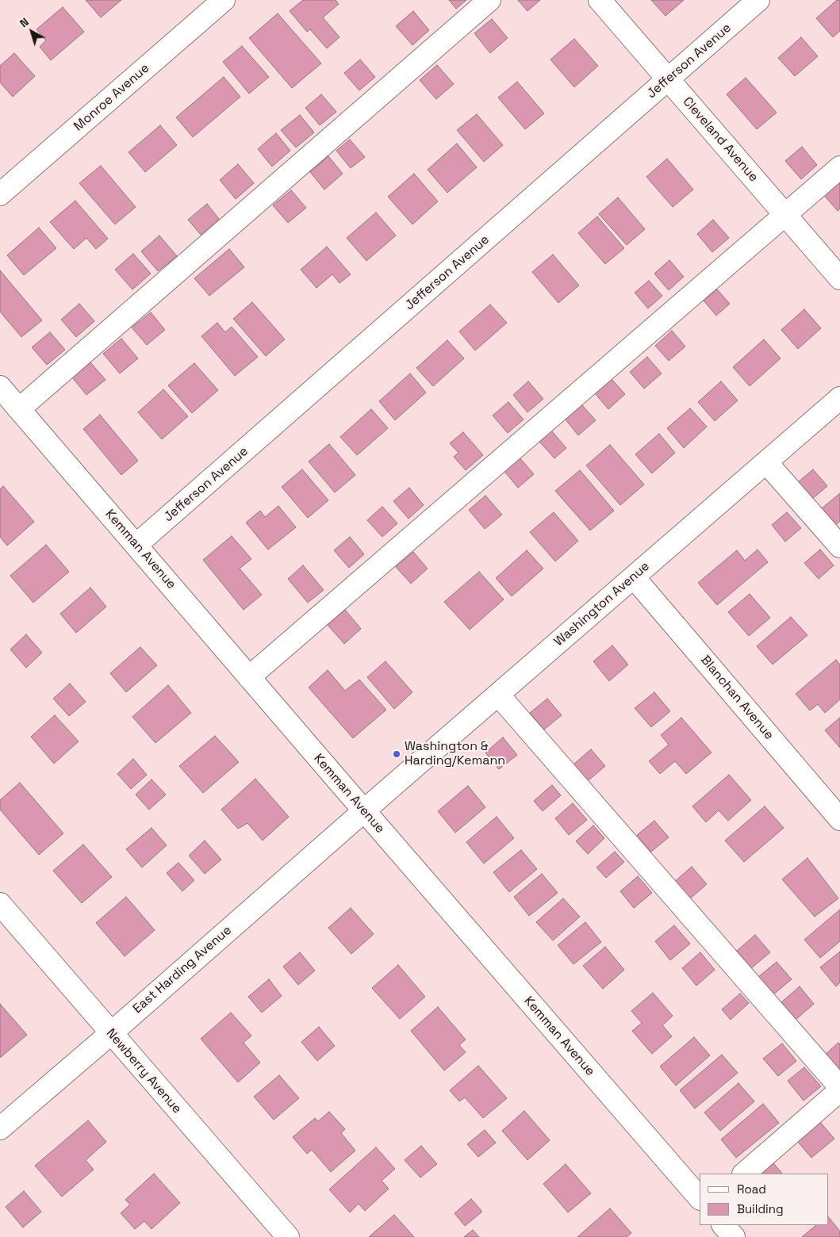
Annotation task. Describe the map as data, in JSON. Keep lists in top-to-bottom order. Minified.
{"streets":{"street":["Jefferson Avenue","Monroe Avenue","Cleveland Avenue","Kemman Avenue","Washington Avenue","Blanchan Avenue","East Harding Avenue","Newberry Avenue"]},"crossings":[["Jefferson Avenue","Cleveland Avenue"],["Jefferson Avenue","Kemman Avenue"],["Kemman Avenue","Washington Avenue"],["Kemman Avenue","East Harding Avenue"],["Washington Avenue","Blanchan Avenue"],["Washington Avenue","East Harding Avenue"],["East Harding Avenue","Newberry Avenue"]],"places":["Washington & Harding/Kemann"],"legend":["Road","Building"],"north":"top left"}
